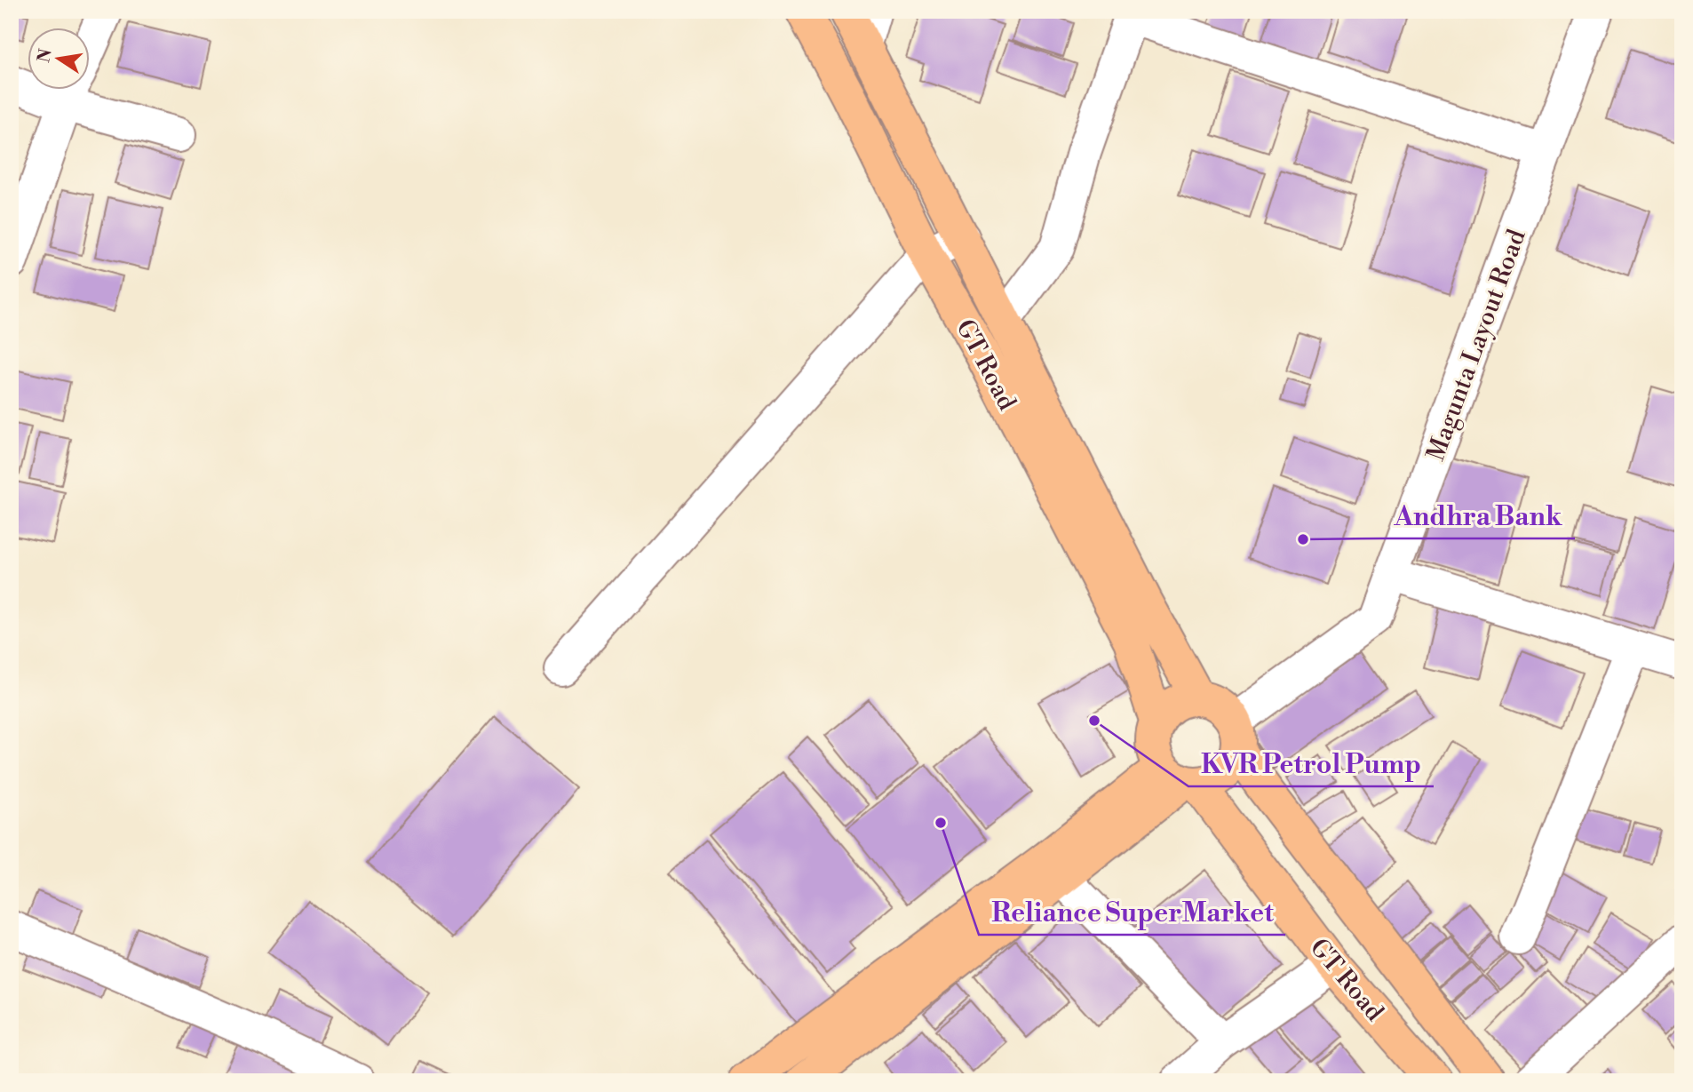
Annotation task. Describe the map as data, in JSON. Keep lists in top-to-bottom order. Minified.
{"streets":{"main road":["GT Road"],"street":["Magunta Layout Road"]},"crossings":[["Magunta Layout Road","GT Road"]],"places":["Andhra Bank","KVR Petrol Pump","Reliance SuperMarket"],"north":"left"}
